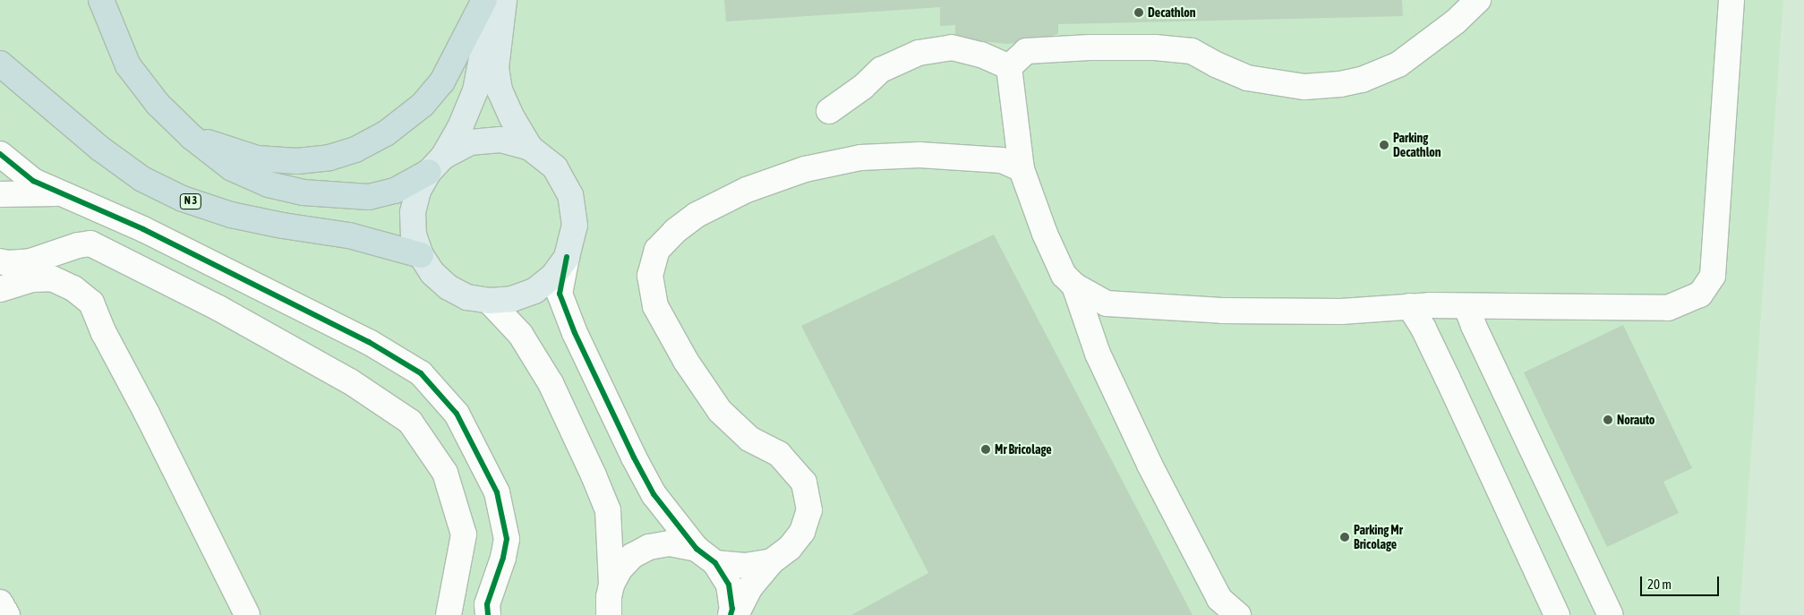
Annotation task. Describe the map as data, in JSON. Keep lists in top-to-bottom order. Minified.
{"streets":{"highway":["N 3"]},"places":["Decathlon","Parking Decathlon","Norauto","Mr Bricolage","Parking Mr Bricolage"],"scale_bar":"20 m"}
